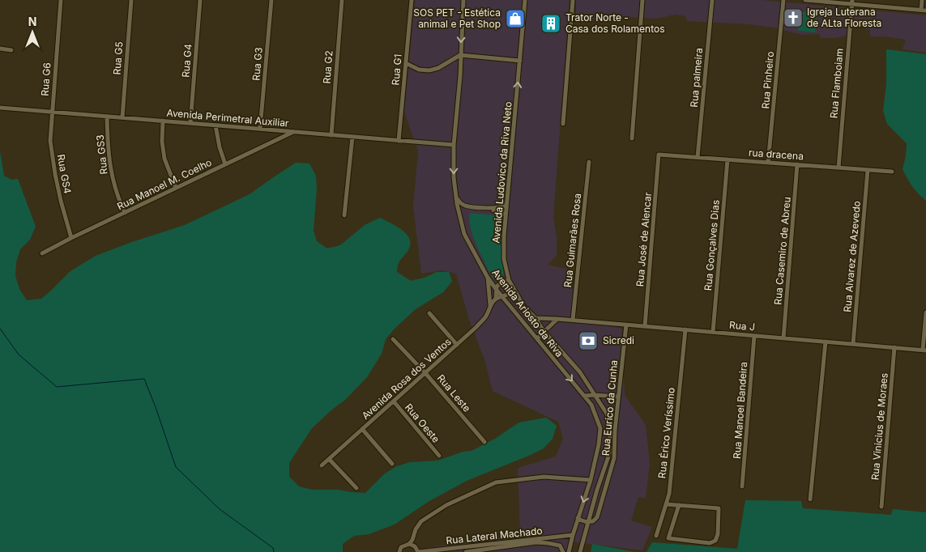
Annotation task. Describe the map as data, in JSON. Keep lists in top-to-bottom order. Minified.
{"streets":{"street":["Rua G5","Rua G4","Rua G3","Rua G2","Rua G1","Rua palmeira","Rua G6","Rua Pinheiro","Rua Flamboiam","Avenida Perimetral Auxiliar","Rua GS3","rua dracena","Avenida Ludovico da Riva Neto","Rua GS4","Rua Manoel M. Coelho","Rua José de Alencar","Rua Guimarães Rosa","Rua Gonçalves Dias","Rua Casemiro de Abreu","Rua Alvarez de Azevedo","Avenida Ariosto da Riva","Rua J","Avenida Rosa dos Ventos","Rua Leste","Rua Eurico da Cunha","Rua Manoel Bandeira","Rua Oeste","Rua Vinicius de Moraes","Rua Érico Veríssimo","Rua Lateral Machado"]},"crossings":[["Rua G5","Avenida Perimetral Auxiliar"],["Rua G4","Avenida Perimetral Auxiliar"],["Rua G3","Avenida Perimetral Auxiliar"],["Rua G2","Avenida Perimetral Auxiliar"],["Rua G1","Avenida Perimetral Auxiliar"],["Rua palmeira","rua dracena"],["Rua G6","Avenida Perimetral Auxiliar"],["Rua G6","Rua GS4"],["Rua Pinheiro","rua dracena"],["Rua Flamboiam","rua dracena"],["Avenida Perimetral Auxiliar","Rua GS3"],["Avenida Perimetral Auxiliar","Rua GS4"],["Avenida Perimetral Auxiliar","Rua Manoel M. Coelho"],["Avenida Perimetral Auxiliar","Avenida Ariosto da Riva"],["Rua GS3","Rua Manoel M. Coelho"],["rua dracena","Rua José de Alencar"],["rua dracena","Rua Gonçalves Dias"],["rua dracena","Rua Casemiro de Abreu"],["rua dracena","Rua Alvarez de Azevedo"],["Avenida Ludovico da Riva Neto","Rua J"],["Avenida Ludovico da Riva Neto","Avenida Rosa dos Ventos"],["Avenida Ludovico da Riva Neto","Rua Eurico da Cunha"],["Rua GS4","Rua Manoel M. Coelho"],["Rua José de Alencar","Rua J"],["Rua Guimarães Rosa","Rua J"],["Rua Gonçalves Dias","Rua J"],["Rua Casemiro de Abreu","Rua J"],["Rua Alvarez de Azevedo","Rua J"],["Avenida Ariosto da Riva","Avenida Rosa dos Ventos"],["Avenida Ariosto da Riva","Rua Lateral Machado"],["Rua J","Rua Eurico da Cunha"],["Rua J","Rua Manoel Bandeira"],["Rua J","Rua Vinicius de Moraes"],["Rua J","Rua Érico Veríssimo"],["Avenida Rosa dos Ventos","Rua Leste"],["Avenida Rosa dos Ventos","Rua Oeste"]],"places":{"church":["Igreja Luterana de ALta Floresta"],"shop":["SOS PET - Estética animal e Pet Shop"],"building":["Trator Norte - Casa dos Rolamentos"],"bank":["Sicredi"]},"north":"top"}
